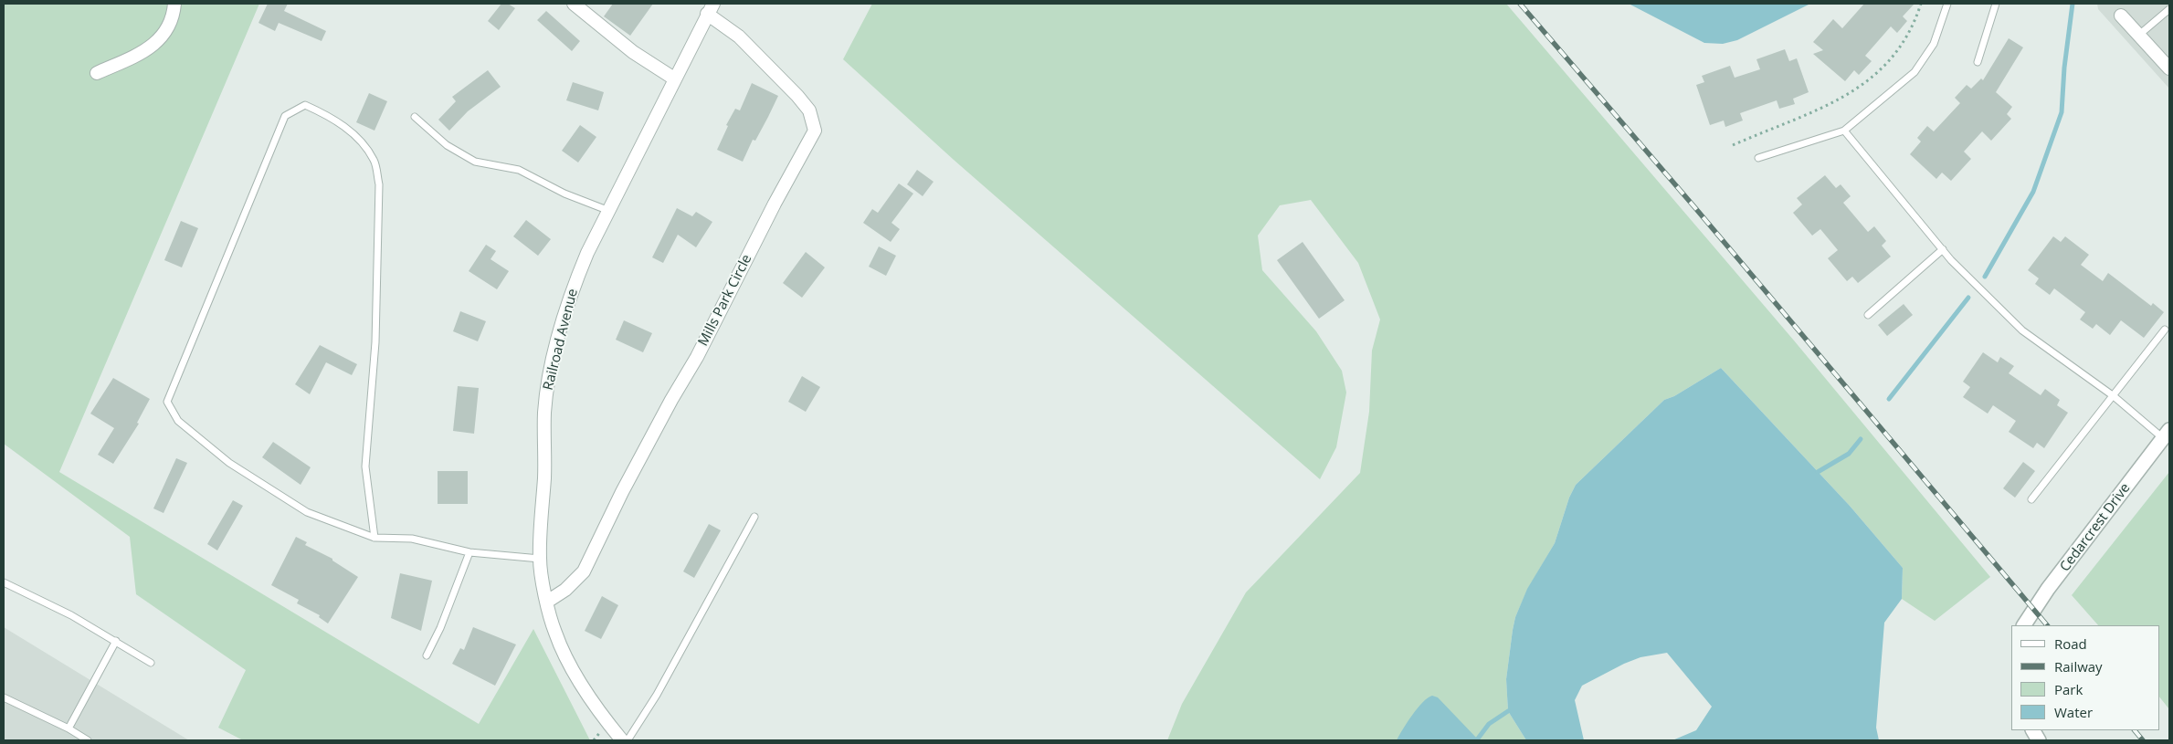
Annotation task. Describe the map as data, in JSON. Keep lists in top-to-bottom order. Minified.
{"streets":{"street":["Mills Park Circle","Railroad Avenue","Cedarcrest Drive"]},"crossings":[["Mills Park Circle","Railroad Avenue"]],"legend":["Road","Railway","Park","Water"]}
